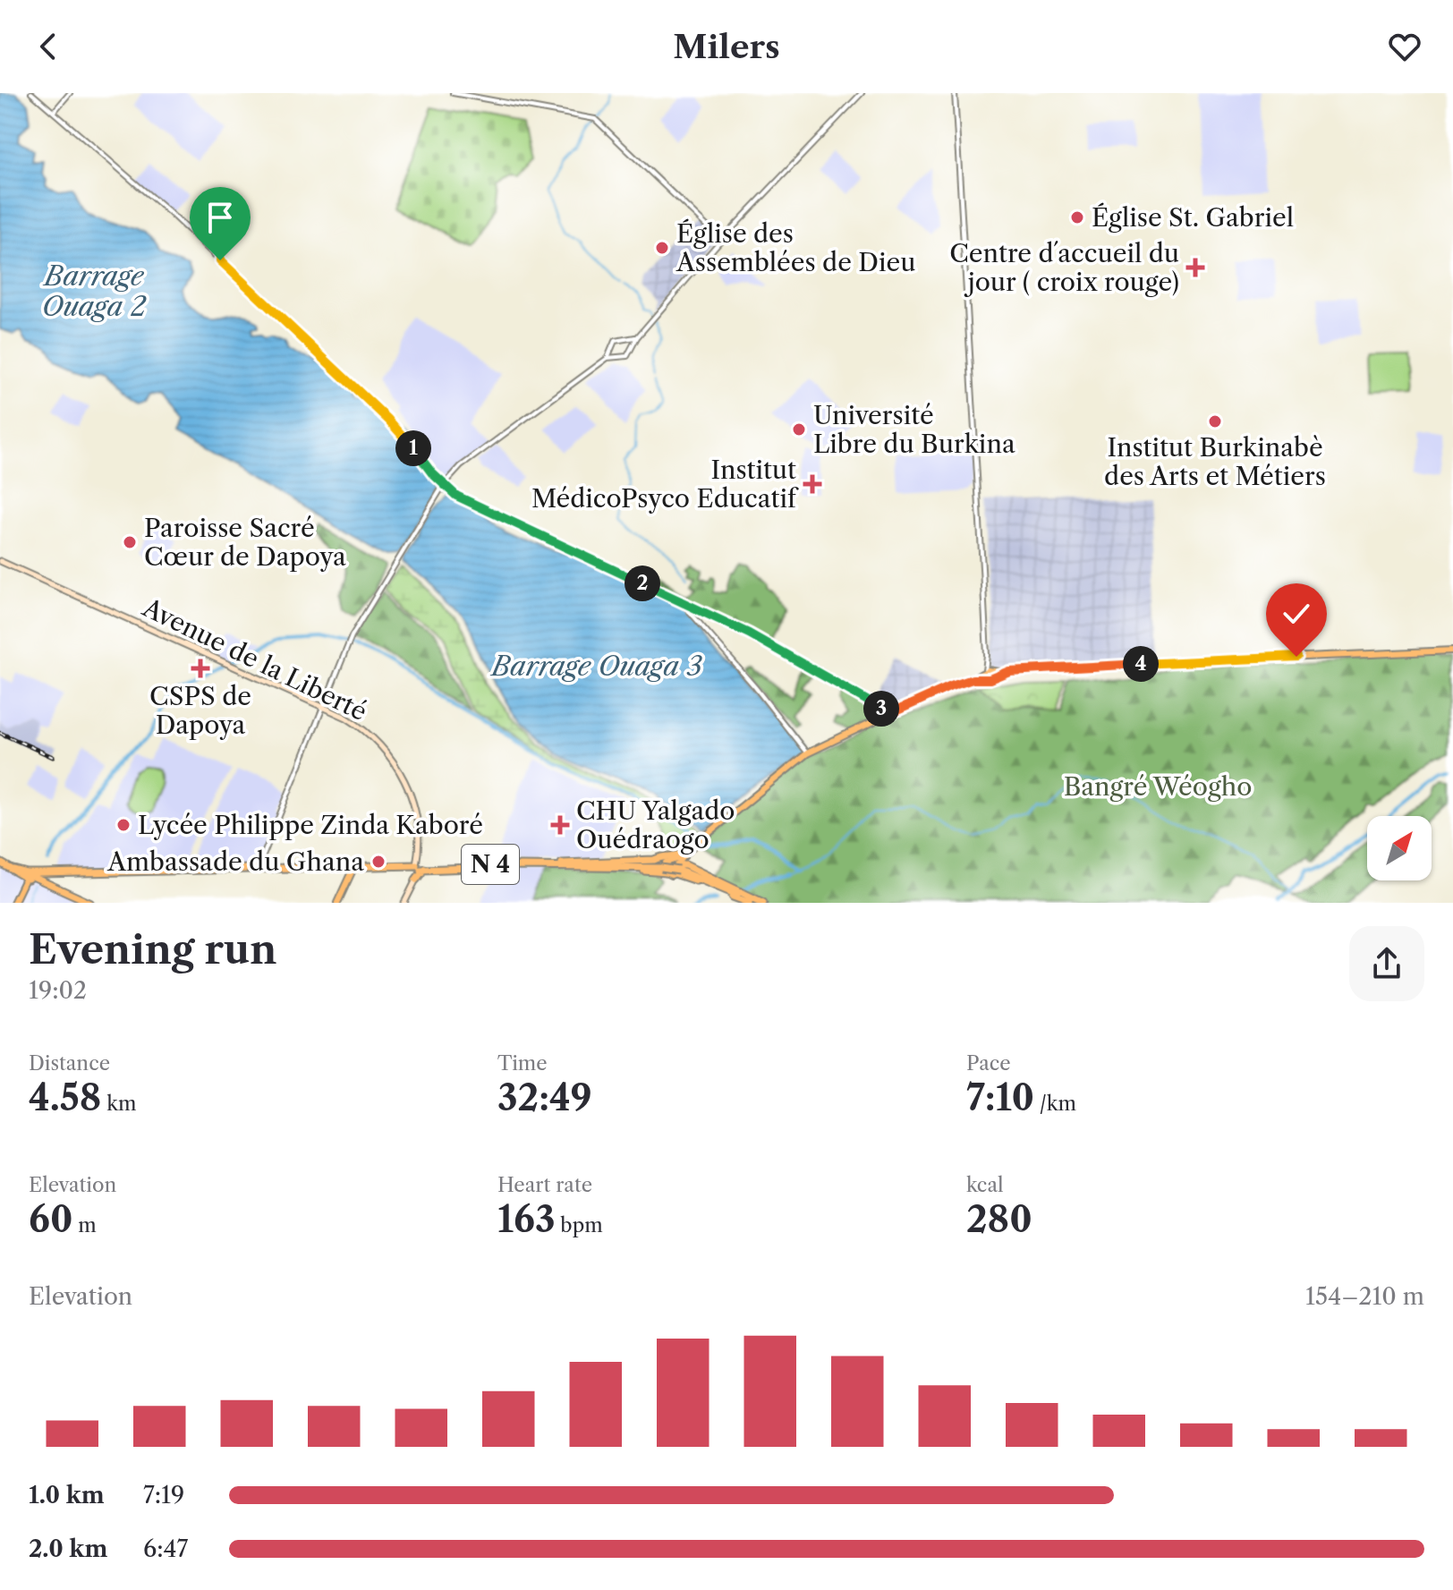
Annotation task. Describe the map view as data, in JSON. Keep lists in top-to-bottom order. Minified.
{"streets":{"highway":["N 4"],"main road":["Avenue de la Liberté"]},"crossings":[["Avenue de la Liberté","N 4"]],"water":["Barrage Ouaga 2","Barrage Ouaga 3"],"parks":["Bangré Wéogho"],"places":{"other":["Église St. Gabriel","Église des Assemblées de Dieu","Institut Burkinabè des Arts et Métiers","Université Libre du Burkina","Paroisse Sacré Cœur de Dapoya","Lycée Philippe Zinda Kaboré","Ambassade du Ghana"],"health":["Centre d´accueil du jour ( croix rouge)","Institut MédicoPsyco Educatif","CSPS de Dapoya","CHU Yalgado Ouédraogo"]},"north":"top right","page":{"header":"Milers","pins":["1","2","4","3"],"heading":["Evening run","19:02"],"stats":[["Distance","4.58 km"],["Time","32:49"],["Pace","7:10 /km"],["Elevation","60 m"],["Heart rate","163 bpm"],["kcal","280"]],"chart":["Elevation","154–210 m"],"list":[{"name":"1.0 km","note":"7:19"},{"name":"2.0 km","note":"6:47"}]}}
